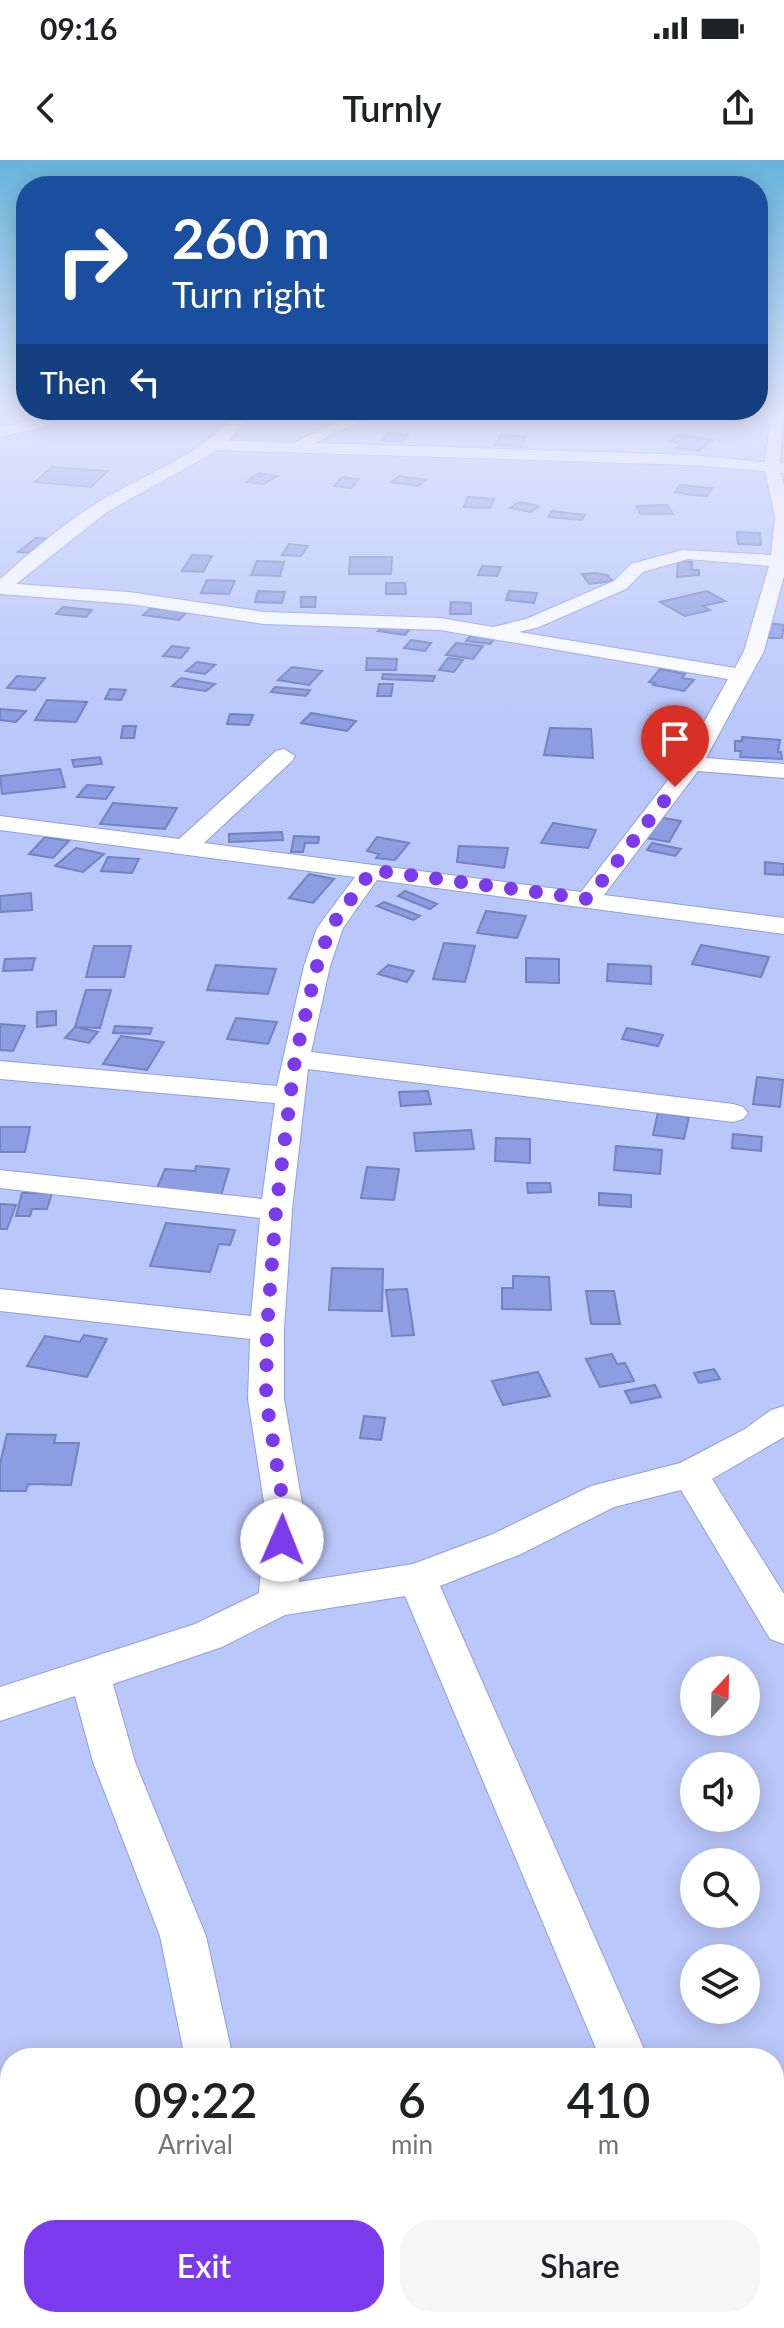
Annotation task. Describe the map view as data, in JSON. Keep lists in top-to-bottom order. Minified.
{"north":"top","page":{"status":"09:16","header":"Turnly","turn":["260 m","Turn right"],"then":"Then","eta":["09:22","Arrival","6","min","410","m"],"buttons":["Exit","Share"]}}
